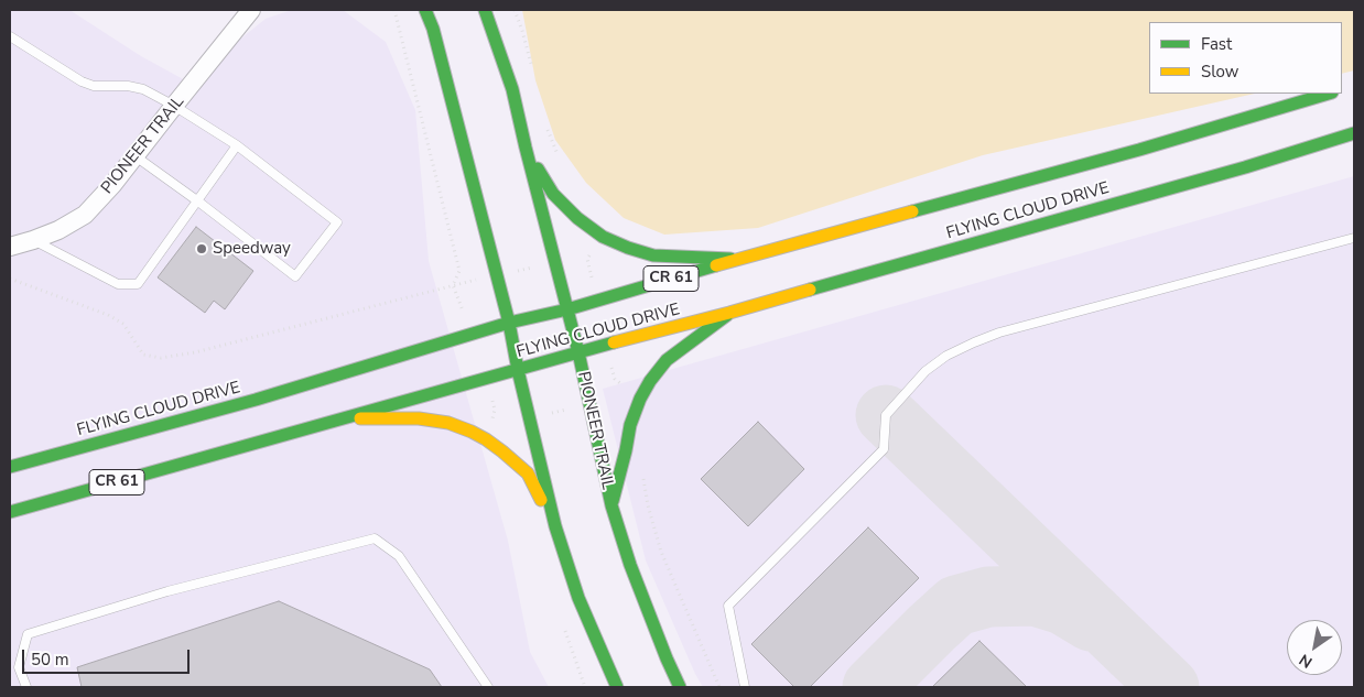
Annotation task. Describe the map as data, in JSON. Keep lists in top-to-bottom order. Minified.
{"streets":{"main road":["PIONEER TRAIL","FLYING CLOUD DRIVE","CR 61"]},"crossings":[["PIONEER TRAIL","FLYING CLOUD DRIVE"]],"places":["Speedway"],"legend":["Fast","Slow"],"scale_bar":"50 m","north":"bottom left"}
